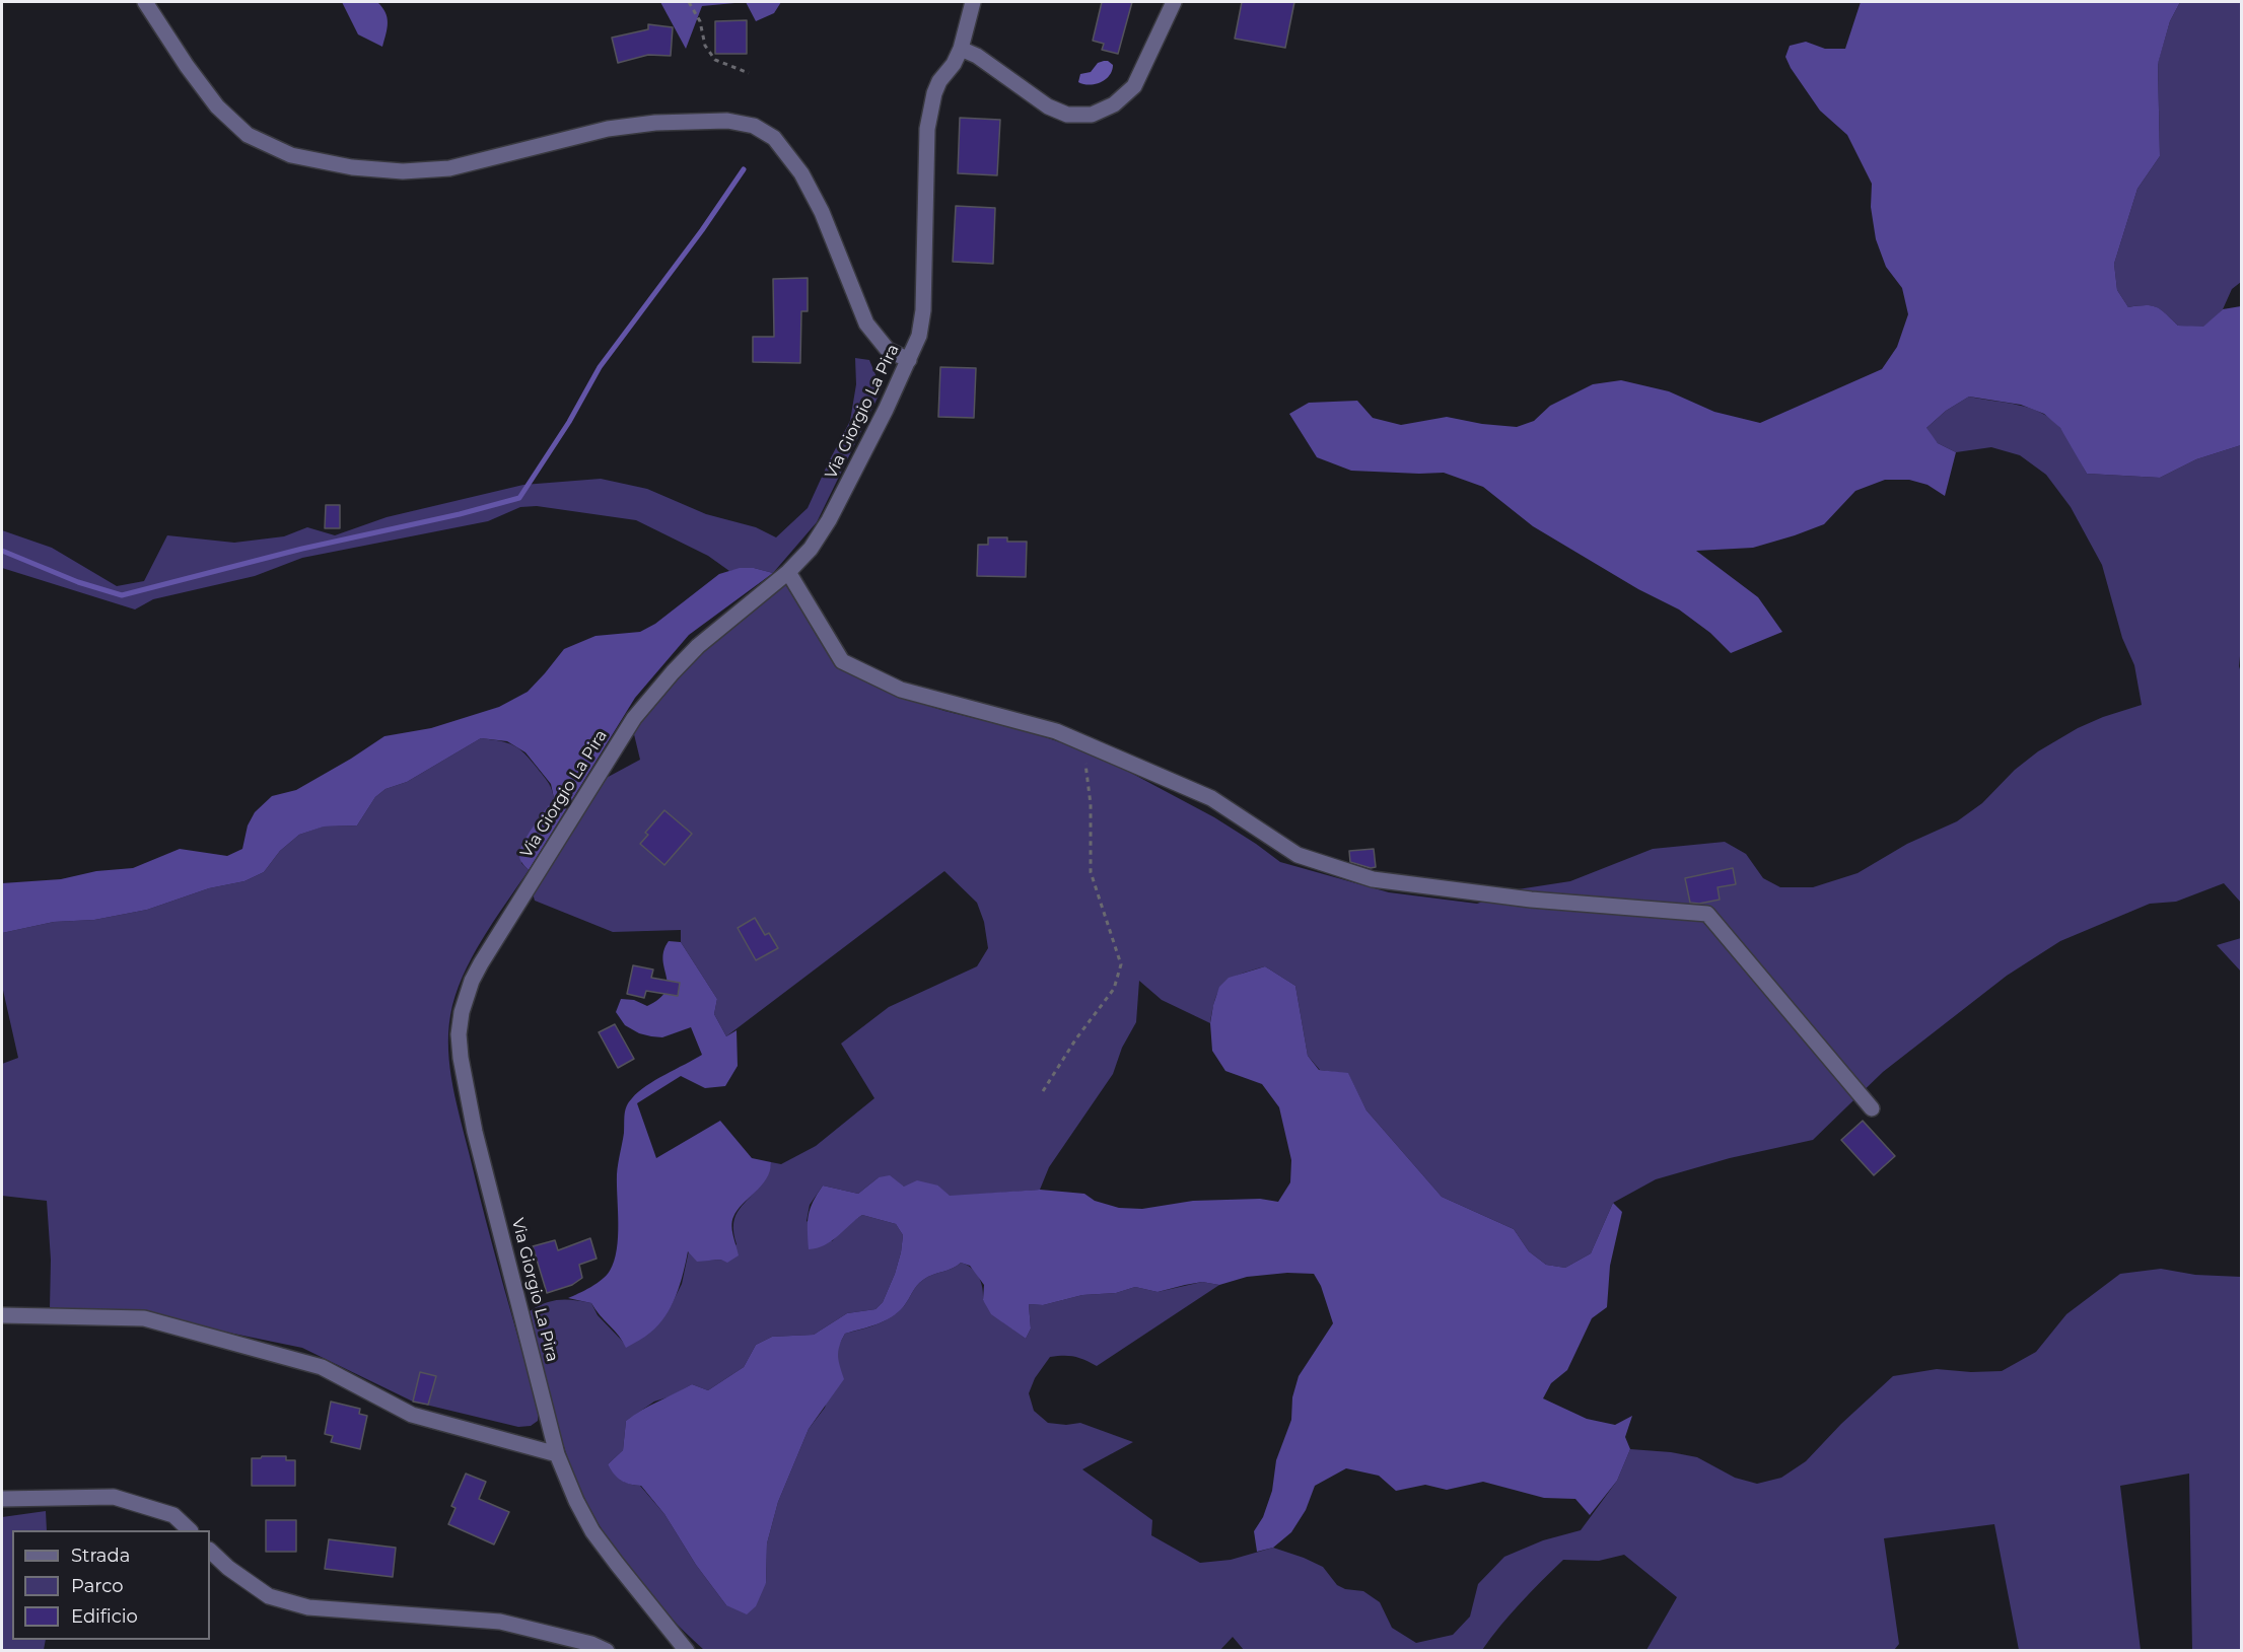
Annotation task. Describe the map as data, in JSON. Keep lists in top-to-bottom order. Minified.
{"streets":{"street":["Via Giorgio La Pira"]},"legend":["Strada","Parco","Edificio"]}
